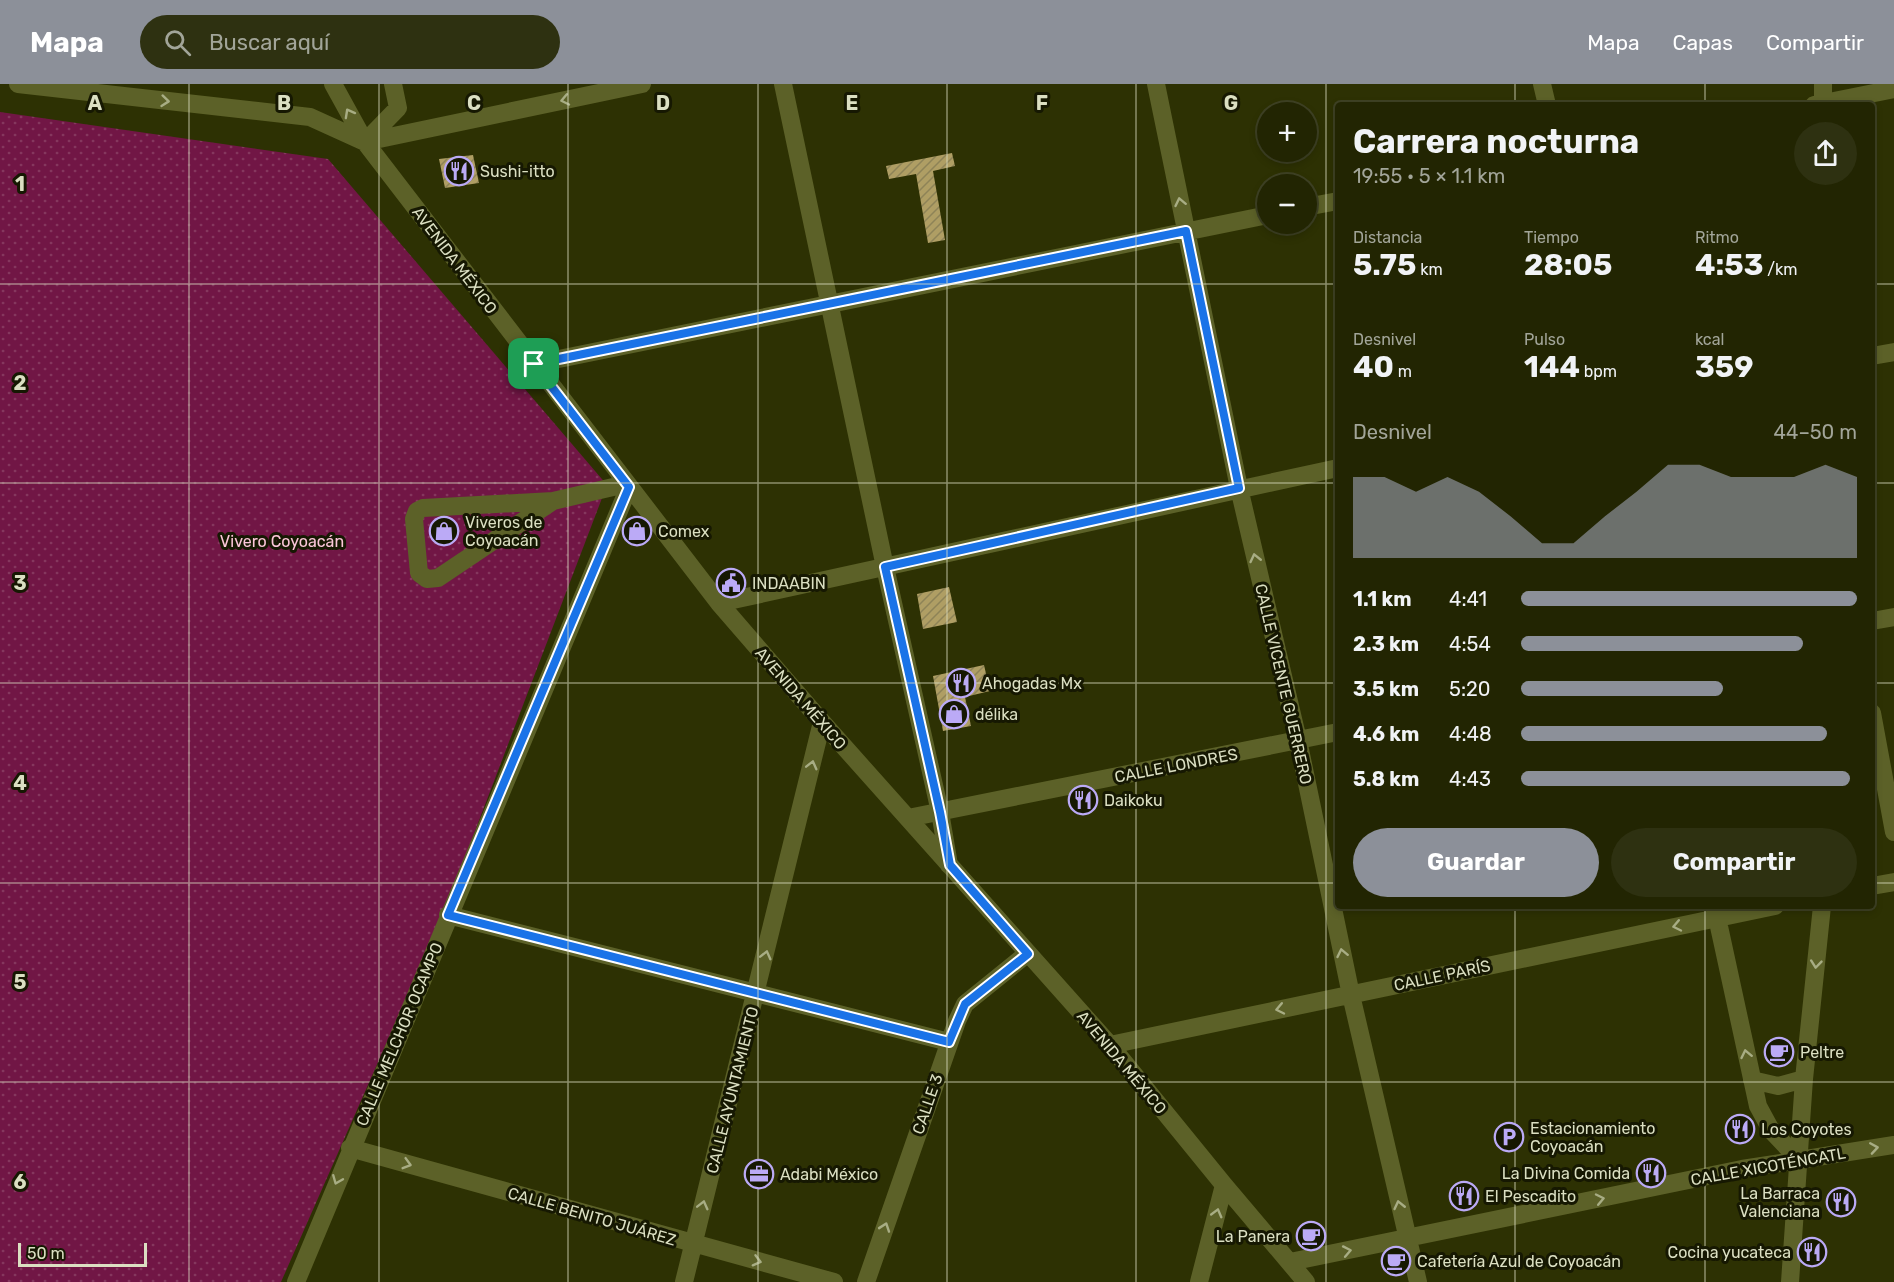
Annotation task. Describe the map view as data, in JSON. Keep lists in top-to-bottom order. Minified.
{"streets":{"street":["AVENIDA MÉXICO","CALLE VICENTE GUERRERO","CALLE LONDRES","CALLE PARÍS","CALLE MELCHOR OCAMPO","CALLE AYUNTAMIENTO","CALLE 3","CALLE XICOTÉNCATL","CALLE BENITO JUÁREZ"]},"crossings":[["AVENIDA MÉXICO","CALLE LONDRES"],["AVENIDA MÉXICO","CALLE PARÍS"],["AVENIDA MÉXICO","CALLE MELCHOR OCAMPO"],["AVENIDA MÉXICO","CALLE AYUNTAMIENTO"],["AVENIDA MÉXICO","CALLE 3"],["AVENIDA MÉXICO","CALLE XICOTÉNCATL"],["CALLE VICENTE GUERRERO","CALLE LONDRES"],["CALLE VICENTE GUERRERO","CALLE PARÍS"],["CALLE VICENTE GUERRERO","CALLE XICOTÉNCATL"],["CALLE MELCHOR OCAMPO","CALLE BENITO JUÁREZ"],["CALLE AYUNTAMIENTO","CALLE BENITO JUÁREZ"]],"one_way":["CALLE VICENTE GUERRERO","CALLE PARÍS","CALLE AYUNTAMIENTO","CALLE 3","CALLE XICOTÉNCATL","CALLE BENITO JUÁREZ"],"parks":["Vivero Coyoacán"],"places":{"restaurant":["Sushi-itto","Ahogadas Mx","Daikoku","Los Coyotes","La Divina Comida","El Pescadito","La Barraca Valenciana","Cocina yucateca"],"shop":["Viveros de Coyoacán","Comex","délika"],"public building":["INDAABIN"],"cafe":["Peltre","La Panera","Cafetería Azul de Coyoacán"],"parking":["Estacionamiento Coyoacán"],"office":["Adabi México"]},"scale_bar":"50 m","page":{"header":"Mapa","search":"Buscar aquí","nav":["Mapa","Capas","Compartir"],"map_buttons":["+","−"],"heading":["Carrera nocturna","19:55 · 5 × 1.1 km"],"stats":[["Distancia","5.75 km"],["Tiempo","28:05"],["Ritmo","4:53 /km"],["Desnivel","40 m"],["Pulso","144 bpm"],["kcal","359"]],"chart":["Desnivel","44–50 m"],"list":[{"name":"1.1 km","note":"4:41"},{"name":"2.3 km","note":"4:54"},{"name":"3.5 km","note":"5:20"},{"name":"4.6 km","note":"4:48"},{"name":"5.8 km","note":"4:43"}],"buttons":["Guardar","Compartir"],"scale":"50 m"},"grid":{"columns":["A","B","C","D","E","F","G"],"rows":["1","2","3","4","5","6"]}}
